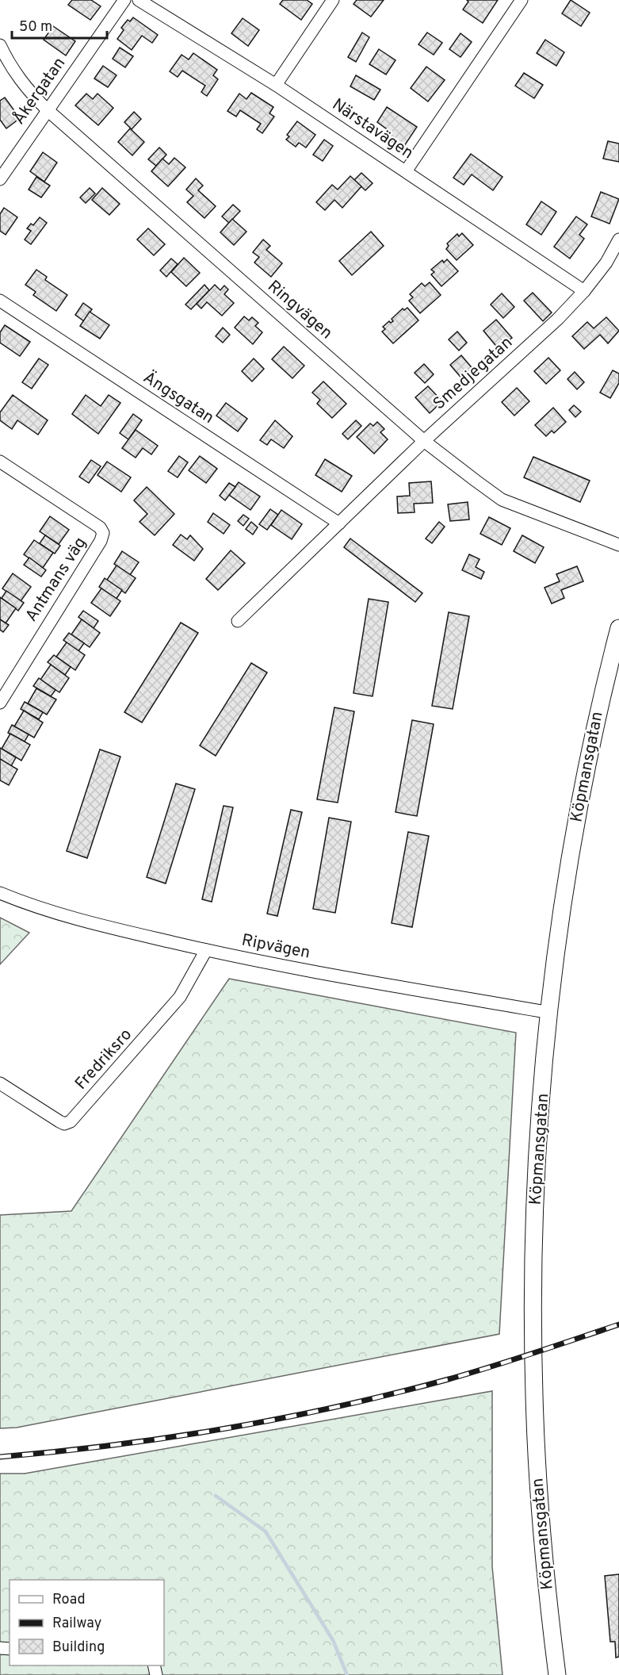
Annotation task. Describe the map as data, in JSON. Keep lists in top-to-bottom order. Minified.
{"streets":{"street":["Åkergatan","Närstavägen","Ringvägen","Smedjegatan","Ängsgatan","Antmans väg","Köpmansgatan","Ripvägen","Fredriksro"]},"crossings":[["Åkergatan","Ringvägen"],["Närstavägen","Smedjegatan"],["Ringvägen","Smedjegatan"],["Smedjegatan","Ängsgatan"],["Köpmansgatan","Ripvägen"],["Ripvägen","Fredriksro"]],"legend":["Road","Railway","Building"],"scale_bar":"50 m"}
